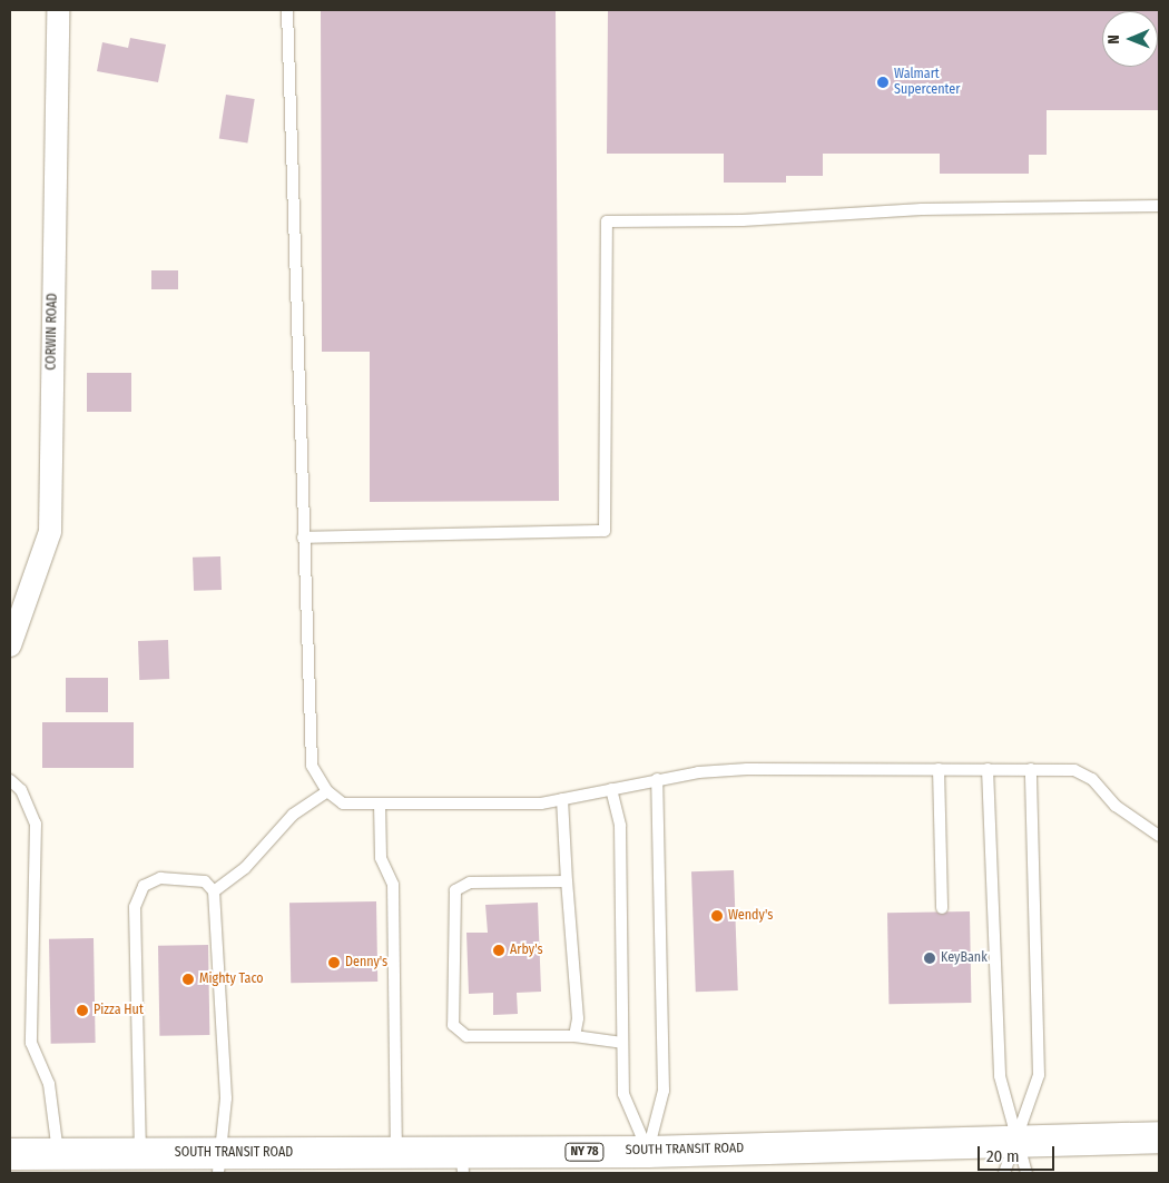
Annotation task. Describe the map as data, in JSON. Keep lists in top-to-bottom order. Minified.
{"streets":{"highway":["SOUTH TRANSIT ROAD","NY 78"],"street":["CORWIN ROAD"]},"places":["Walmart Supercenter","Wendy's","Arby's","KeyBank","Denny's","Mighty Taco","Pizza Hut"],"scale_bar":"20 m","north":"left"}
